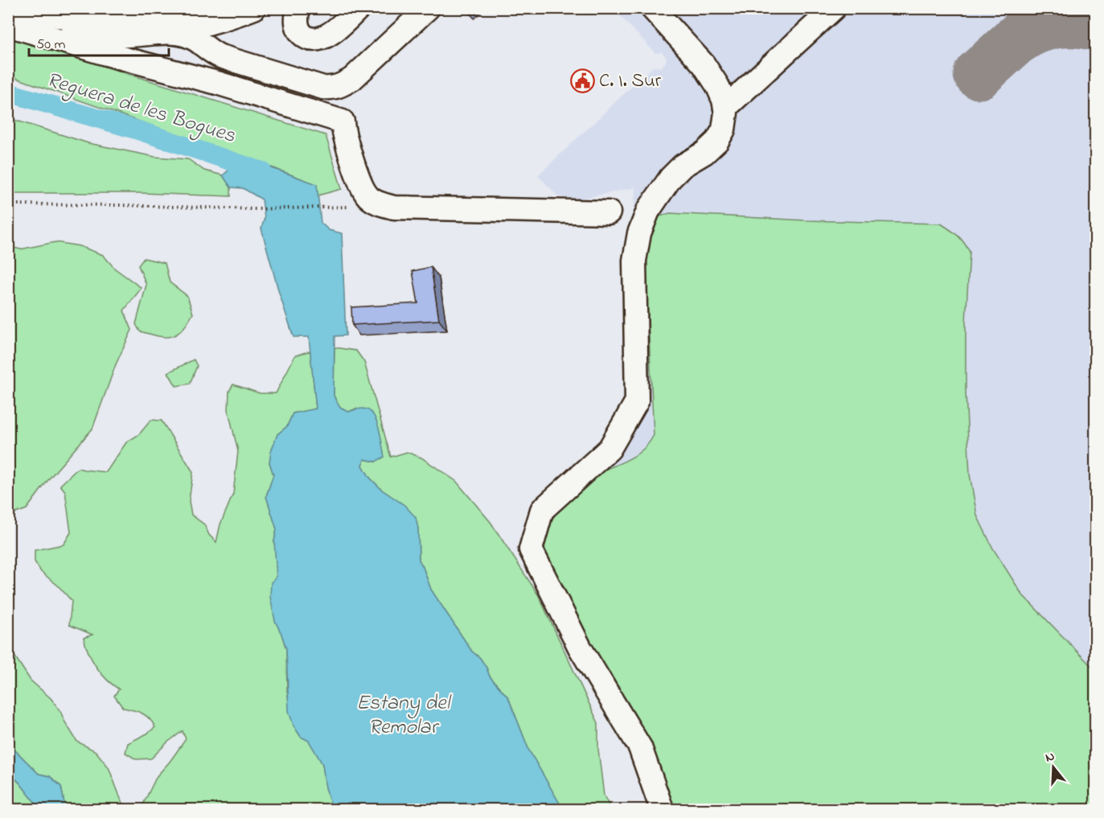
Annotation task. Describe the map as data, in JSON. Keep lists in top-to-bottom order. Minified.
{"water":["Reguera de les Bogues","Estany del Remolar"],"places":{"public building":["C. I. Sur"]},"scale_bar":"50 m","north":"top"}
